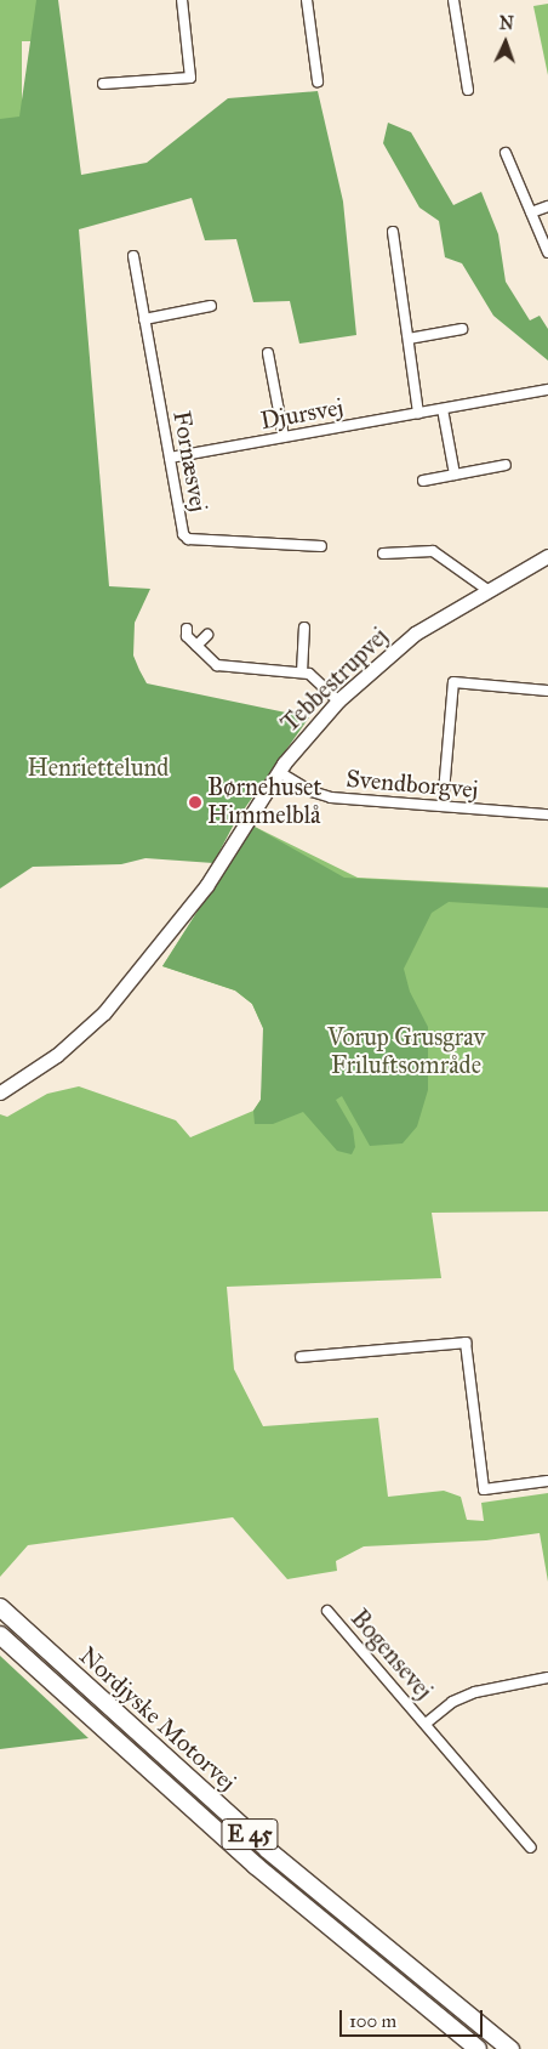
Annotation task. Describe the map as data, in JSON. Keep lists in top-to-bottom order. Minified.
{"streets":{"highway":["Nordjyske Motorvej","E 45"],"street":["Djursvej","Fornæsvej","Tebbestrupvej","Svendborgvej","Bogensevej"]},"crossings":[["Djursvej","Fornæsvej"],["Tebbestrupvej","Svendborgvej"]],"parks":["Henriettelund","Vorup Grusgrav Friluftsområde"],"places":["Børnehuset Himmelblå"],"scale_bar":"100 m","north":"top"}
